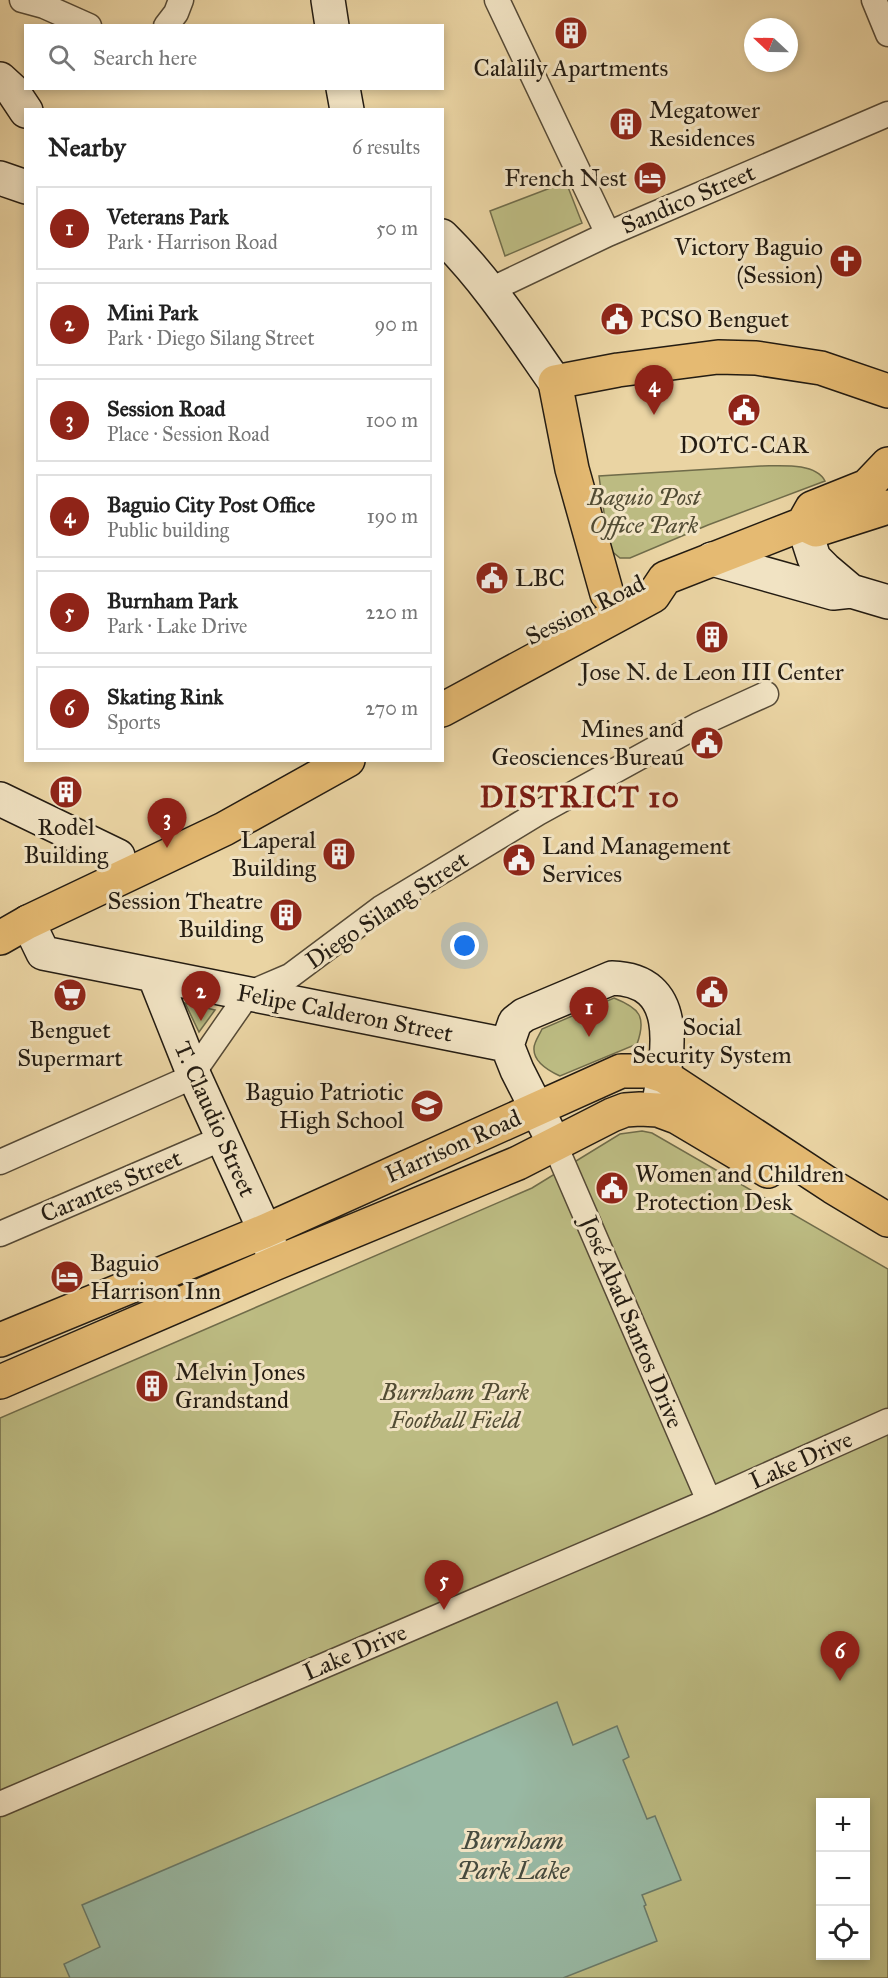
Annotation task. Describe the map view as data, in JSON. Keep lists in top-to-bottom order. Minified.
{"streets":{"main road":["Session Road","Harrison Road"],"street":["Sandico Street","Diego Silang Street","Felipe Calderon Street","T. Claudio Street","Carantes Street","José Abad Santos Drive","Lake Drive"]},"crossings":[["Diego Silang Street","Felipe Calderon Street"],["Felipe Calderon Street","T. Claudio Street"],["T. Claudio Street","Harrison Road"],["T. Claudio Street","Carantes Street"],["Harrison Road","José Abad Santos Drive"],["José Abad Santos Drive","Lake Drive"]],"districts":["DISTRICT 10"],"water":["Burnham Park Lake"],"parks":["Baguio Post Office Park","Burnham Park Football Field"],"places":{"building":["Calalily Apartments","Megatower Residences","Jose N. de Leon III Center","Rodel Building","Laperal Building","Session Theatre Building","Melvin Jones Grandstand"],"hotel":["French Nest","Baguio Harrison Inn"],"church":["Victory Baguio (Session)"],"public building":["PCSO Benguet","DOTC-CAR","LBC","Mines and Geosciences Bureau","Land Management Services","Social Security System","Women and Children Protection Desk"],"supermarket":["Benguet Supermart"],"school or university":["Baguio Patriotic High School"]},"north":"left","page":{"search":"Search here","heading":["Nearby","6 results"],"list":[{"mark":"1","name":"Veterans Park","note":"Park · Harrison Road","value":"50 m"},{"mark":"2","name":"Mini Park","note":"Park · Diego Silang Street","value":"90 m"},{"mark":"3","name":"Session Road","note":"Place · Session Road","value":"100 m"},{"mark":"4","name":"Baguio City Post Office","note":"Public building","value":"190 m"},{"mark":"5","name":"Burnham Park","note":"Park · Lake Drive","value":"220 m"},{"mark":"6","name":"Skating Rink","note":"Sports","value":"270 m"}],"pins":["4","3","2","1","5","6"],"map_buttons":["+","−"]}}
